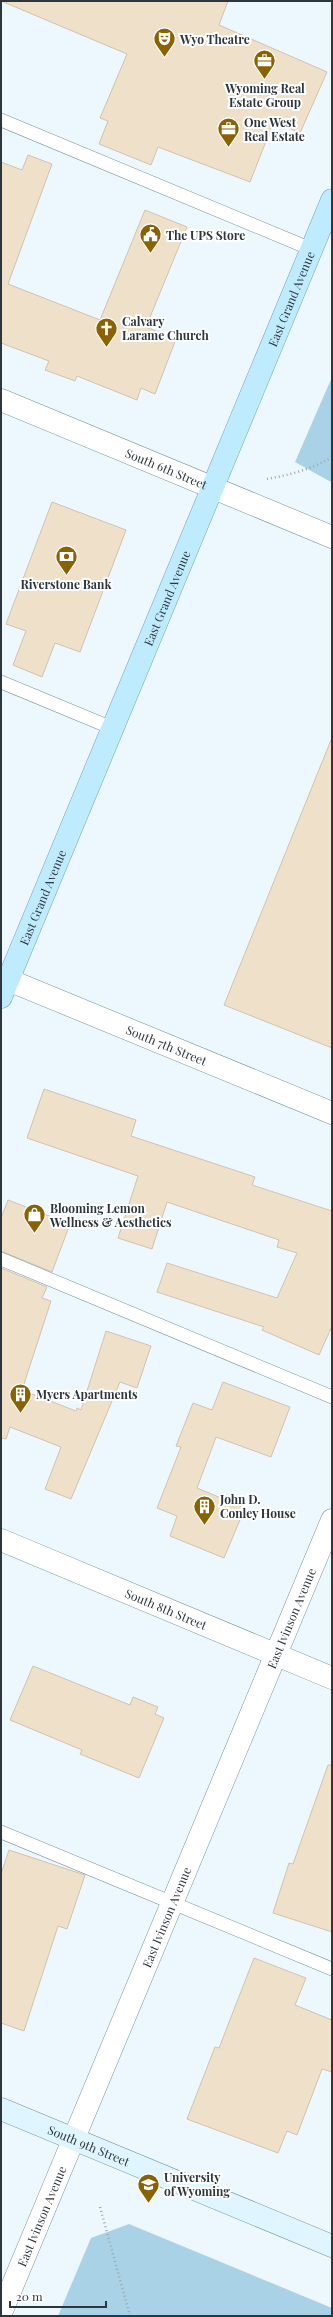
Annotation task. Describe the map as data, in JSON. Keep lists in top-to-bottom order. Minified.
{"streets":{"main road":["East Grand Avenue","South 9th Street"],"street":["South 6th Street","South 7th Street","South 8th Street","East Ivinson Avenue"]},"crossings":[["East Grand Avenue","South 6th Street"],["East Grand Avenue","South 7th Street"],["South 8th Street","East Ivinson Avenue"],["East Ivinson Avenue","South 9th Street"]],"places":{"theatre":["Wyo Theatre"],"office":["Wyoming Real Estate Group","One West Real Estate"],"public building":["The UPS Store"],"church":["Calvary Larame Church"],"bank":["Riverstone Bank"],"shop":["Blooming Lemon Wellness & Aesthetics"],"building":["Myers Apartments","John D. Conley House"],"school or university":["University of Wyoming"]},"scale_bar":"20 m"}
